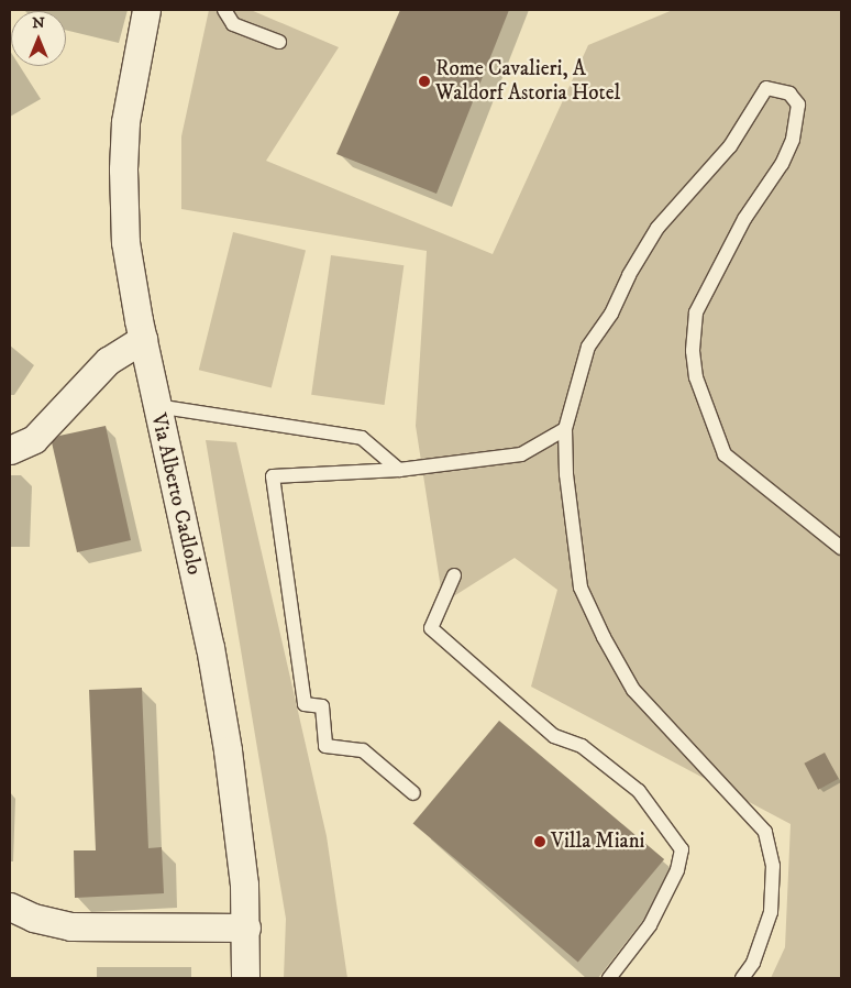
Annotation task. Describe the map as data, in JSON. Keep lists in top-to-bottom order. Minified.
{"streets":{"street":["Via Alberto Cadlolo"]},"places":["Rome Cavalieri, A Waldorf Astoria Hotel","Villa Miani"],"north":"top"}
